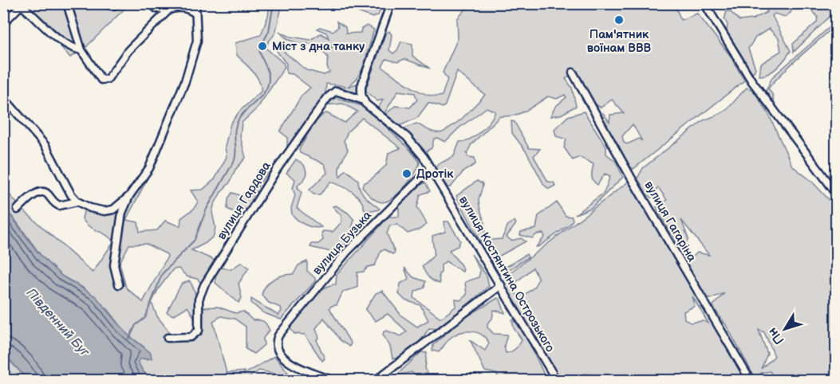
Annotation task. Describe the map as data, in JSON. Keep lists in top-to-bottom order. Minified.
{"streets":{"street":["вулиця Гардова","вулиця Гагаріна","вулиця Бузька","вулиця Костянтина Острозького"]},"crossings":[["вулиця Гардова","вулиця Костянтина Острозького"],["вулиця Бузька","вулиця Костянтина Острозького"]],"water":["Південний Буг"],"places":["Пам'ятник воїнам ВВВ","Міст з дна танку","Дротік"],"north":"bottom left"}
